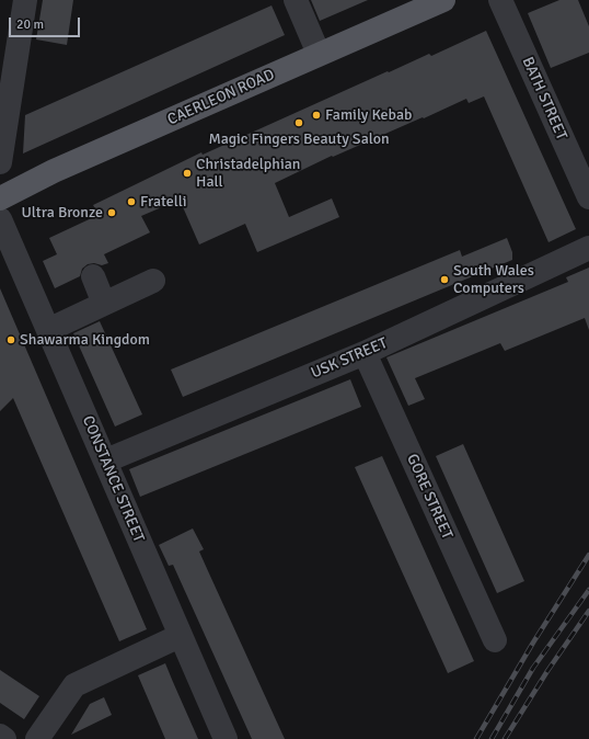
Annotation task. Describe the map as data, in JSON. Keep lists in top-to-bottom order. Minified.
{"streets":{"main road":["CAERLEON ROAD"],"street":["BATH STREET","USK STREET","CONSTANCE STREET","GORE STREET"]},"crossings":[["USK STREET","CONSTANCE STREET"],["USK STREET","GORE STREET"]],"places":["Family Kebab","Magic Fingers Beauty Salon","Christadelphian Hall","Fratelli","Ultra Bronze","South Wales Computers","Shawarma Kingdom"],"scale_bar":"20 m"}
